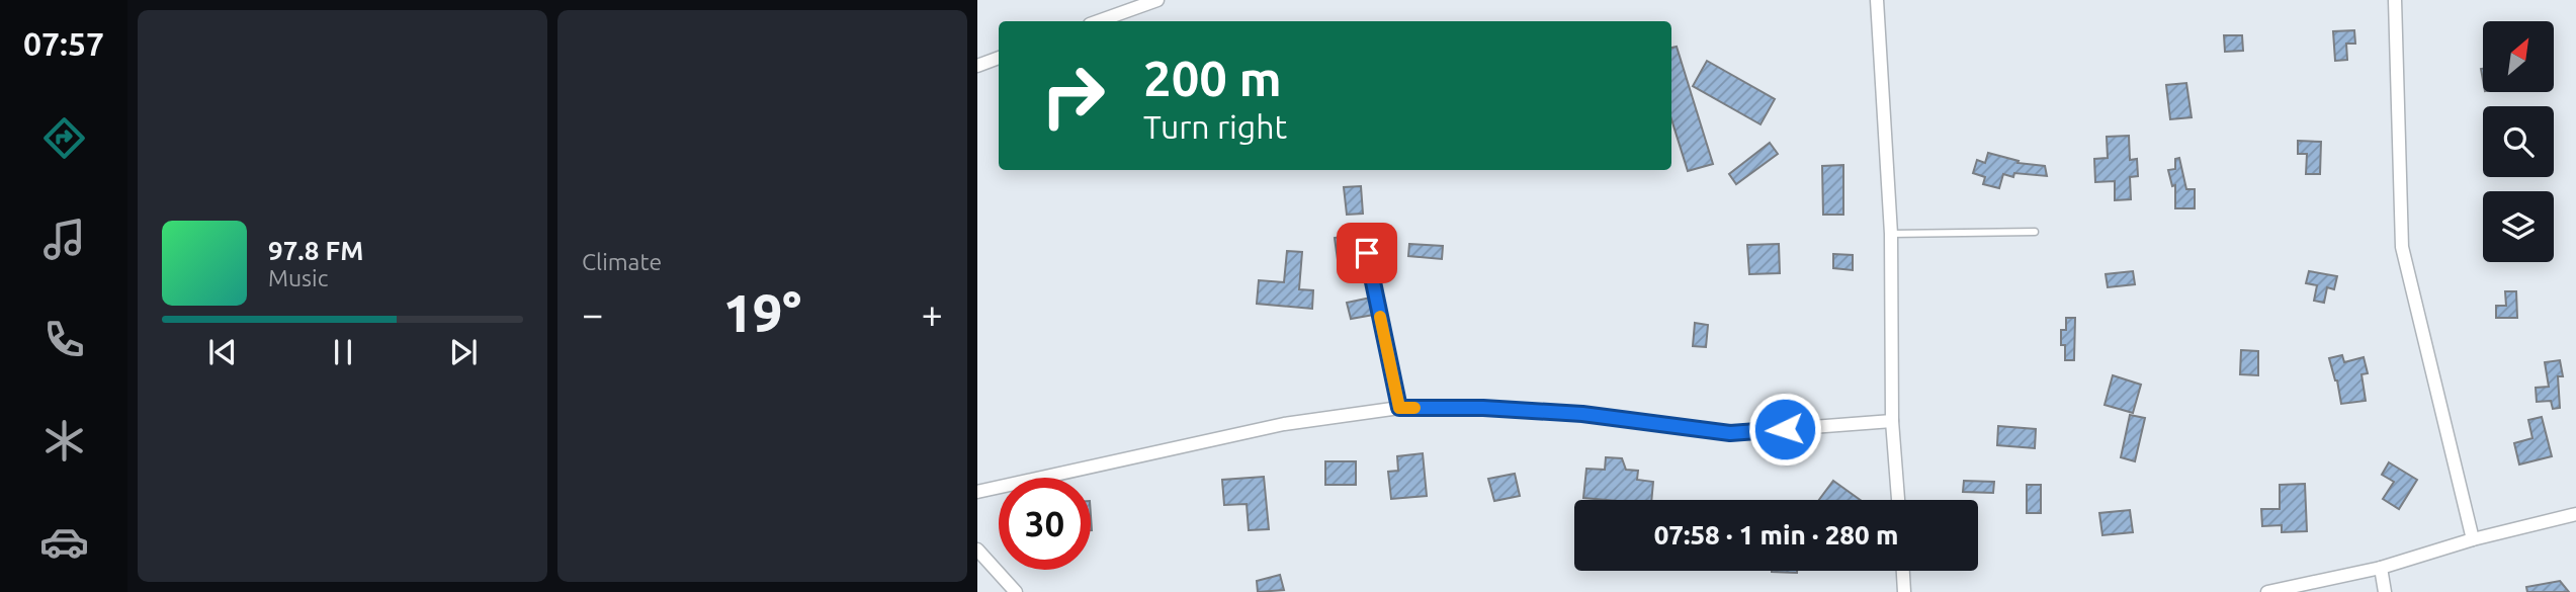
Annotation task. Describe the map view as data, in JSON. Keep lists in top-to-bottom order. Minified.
{"north":"top right","page":{"tabs":"07:57","tile":"Climate","turn":["200 m","Turn right"],"song":["97.8 FM","Music"],"heat":["−","19°","+"],"limit":"30","trip":"07:58 · 1 min · 280 m"}}
